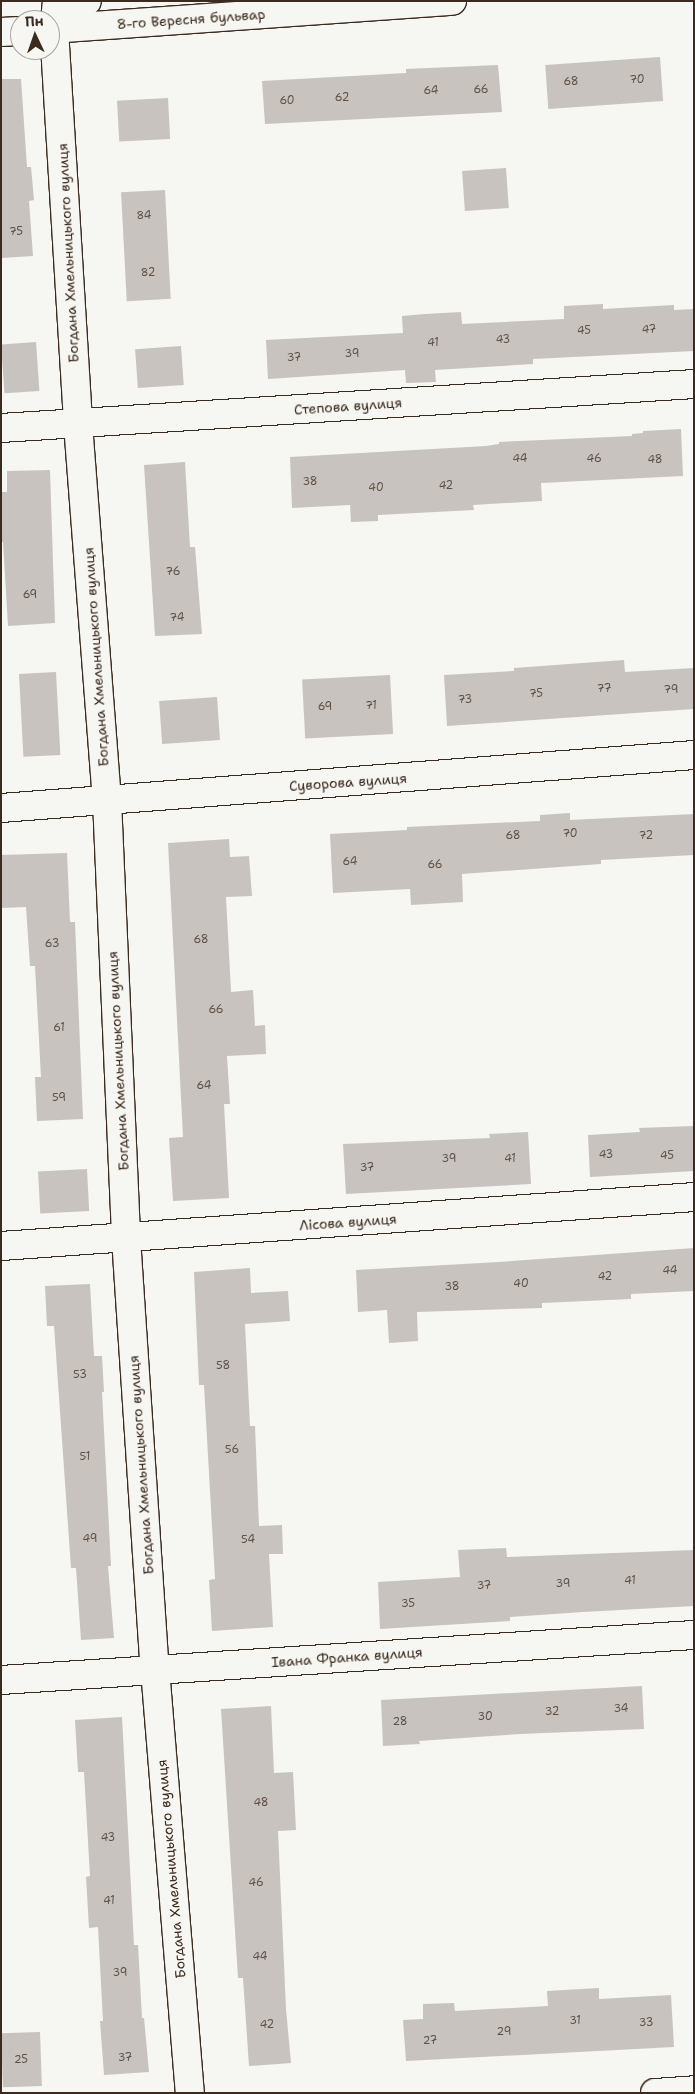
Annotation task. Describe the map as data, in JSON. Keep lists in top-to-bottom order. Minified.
{"streets":{"street":["8-го Вересня бульвар","Богдана Хмельницького вулиця","Степова вулиця","Суворова вулиця","Лісова вулиця","Івана Франка вулиця"]},"crossings":[["Богдана Хмельницького вулиця","Степова вулиця"],["Богдана Хмельницького вулиця","Суворова вулиця"],["Богдана Хмельницького вулиця","Лісова вулиця"],["Богдана Хмельницького вулиця","Івана Франка вулиця"]],"house_numbers":["70","68","66","64","62","60","84","75","82","47","45","43","41","39","37","44","46","48","38","42","40","76","69","74","77","79","75","73","71","69","70","68","72","64","66","68","63","66","61","64","59","43","45","39","41","37","44","42","40","38","58","53","56","51","49","54","41","39","37","35","34","32","30","28","48","43","46","41","44","39","31","33","42","29","27","37","25"],"north":"top"}
